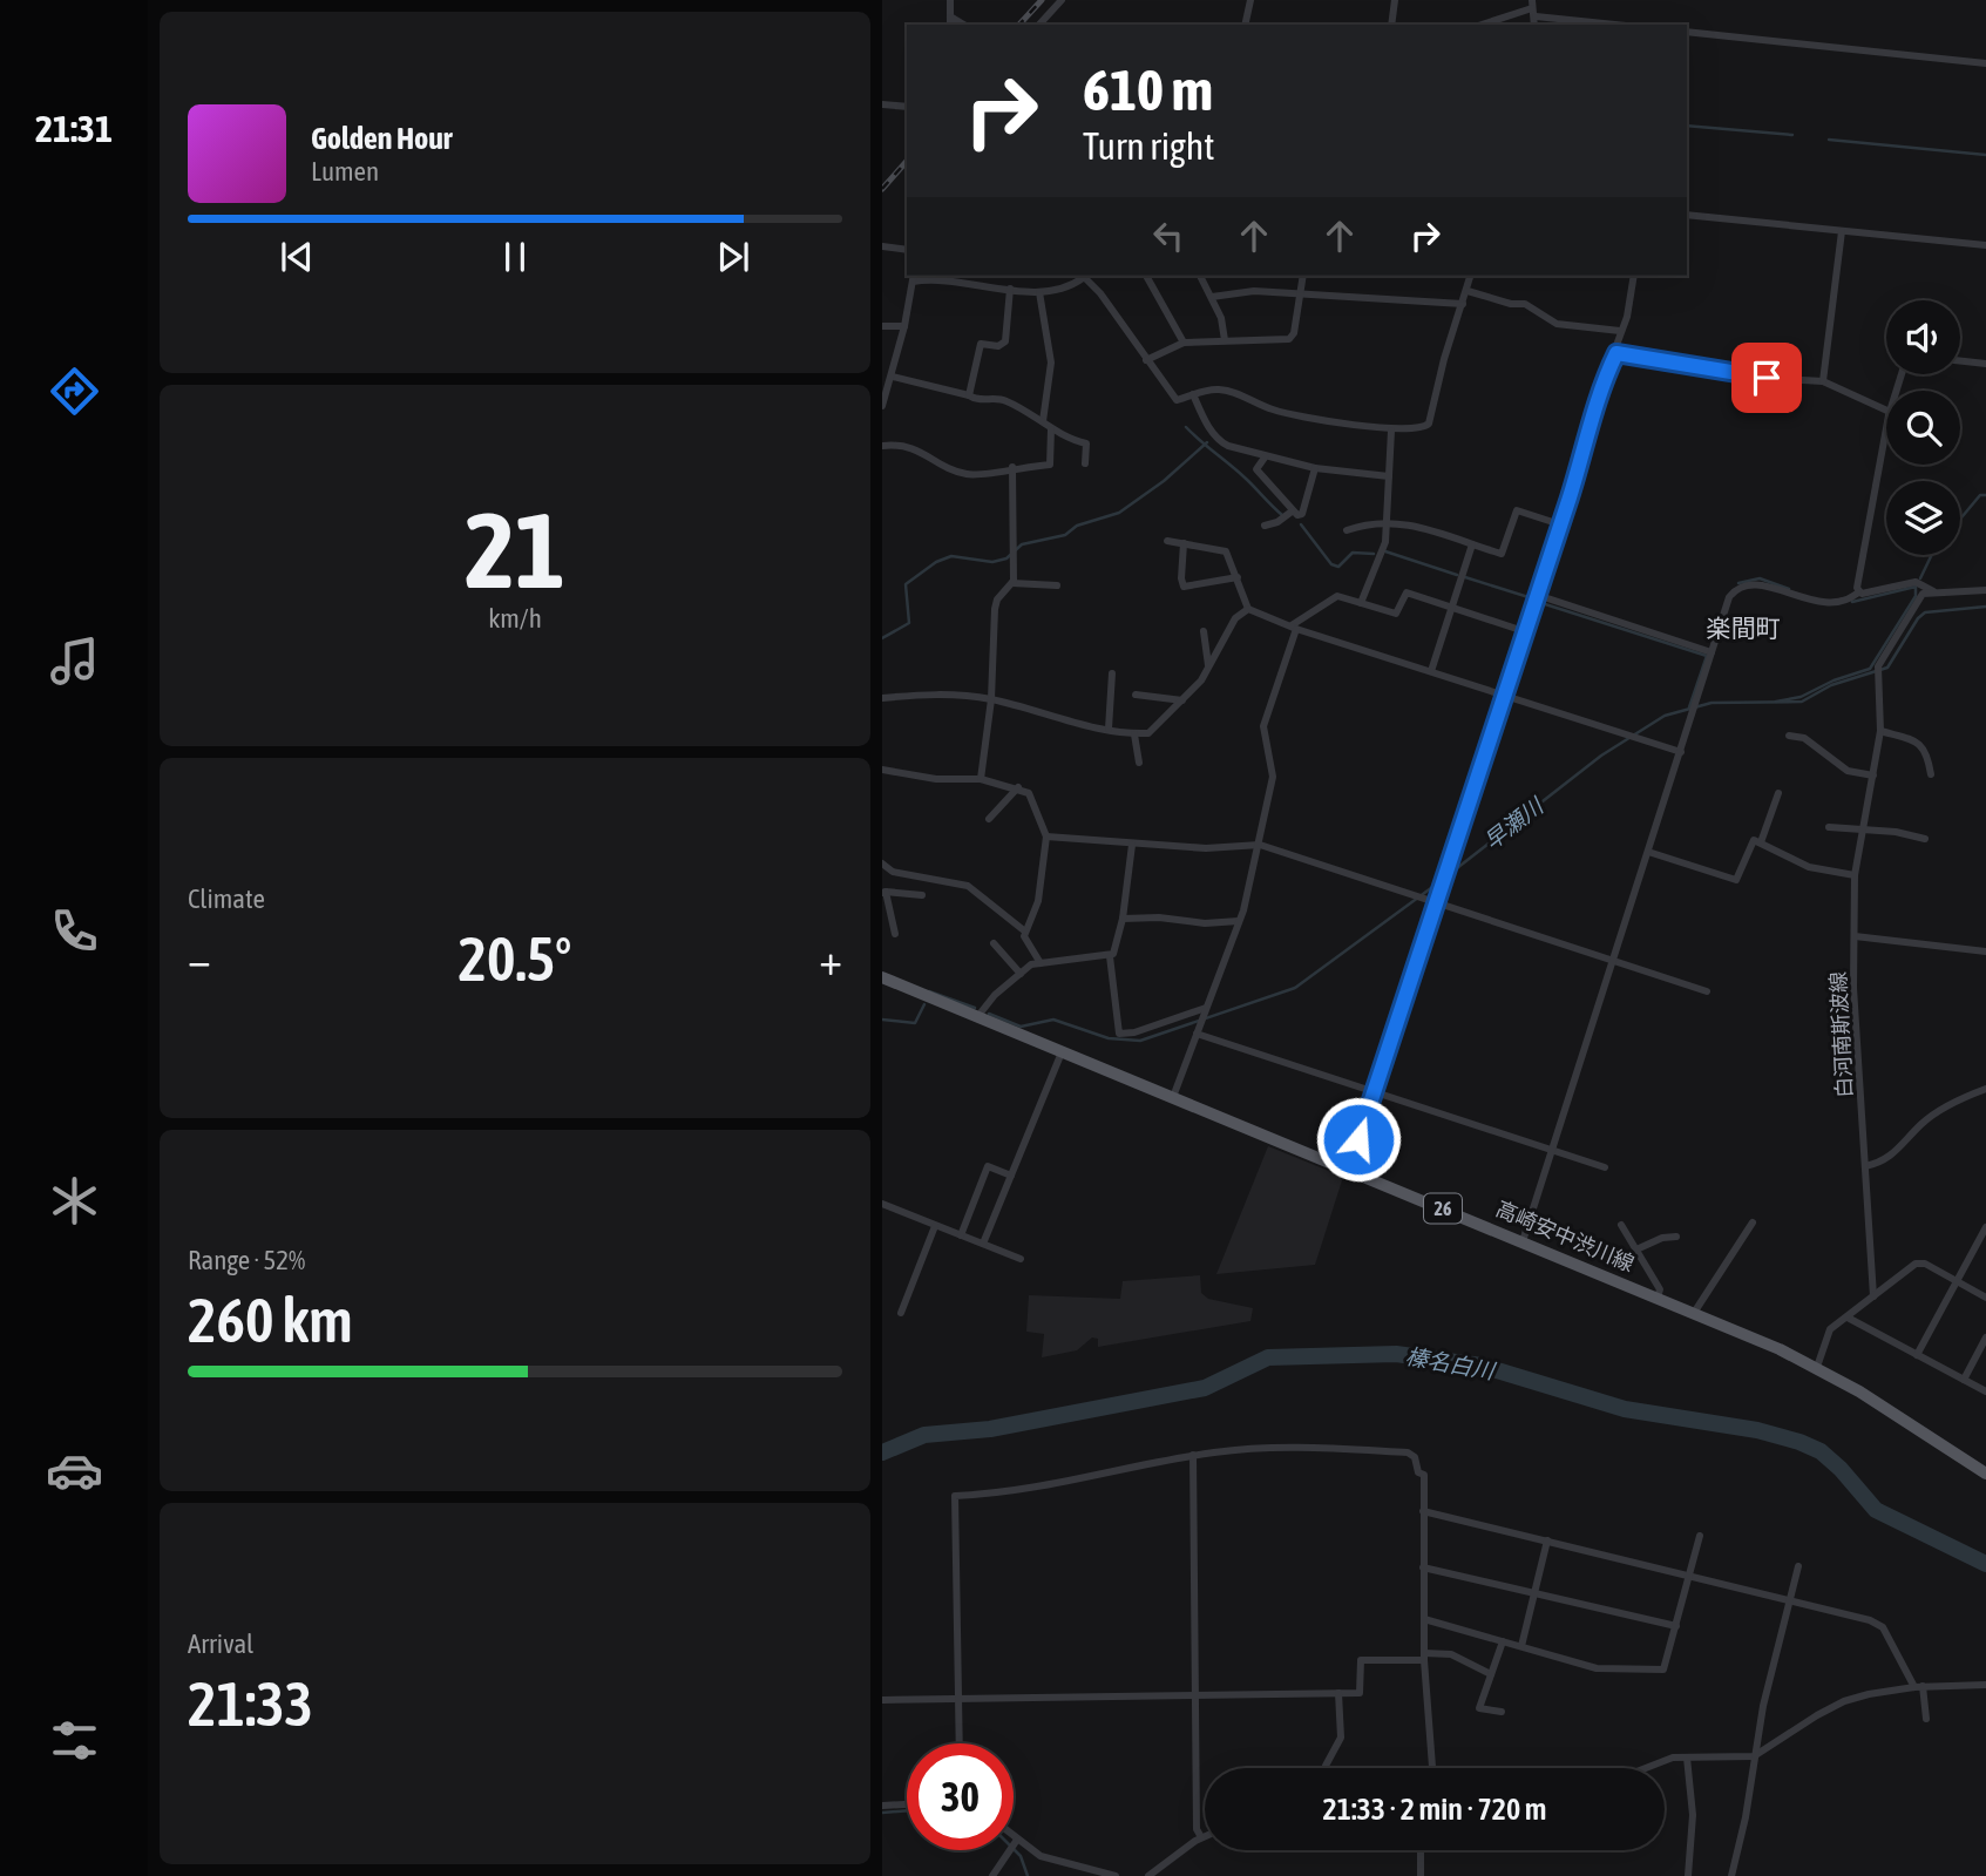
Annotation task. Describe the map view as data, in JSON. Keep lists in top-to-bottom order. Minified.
{"streets":{"main road":["26","高崎安中渋川線"],"street":["白河南斯波線"]},"districts":["楽間町"],"water":["早瀬川","榛名白川"],"page":{"tabs":"21:31","turn":["610 m","Turn right"],"song":["Golden Hour","Lumen"],"tile":[["21","km/h"],"Climate",["Range · 52%","260 km"],["Arrival","21:33"]],"heat":["−","20.5°","+"],"limit":"30","trip":"21:33 · 2 min · 720 m"}}
